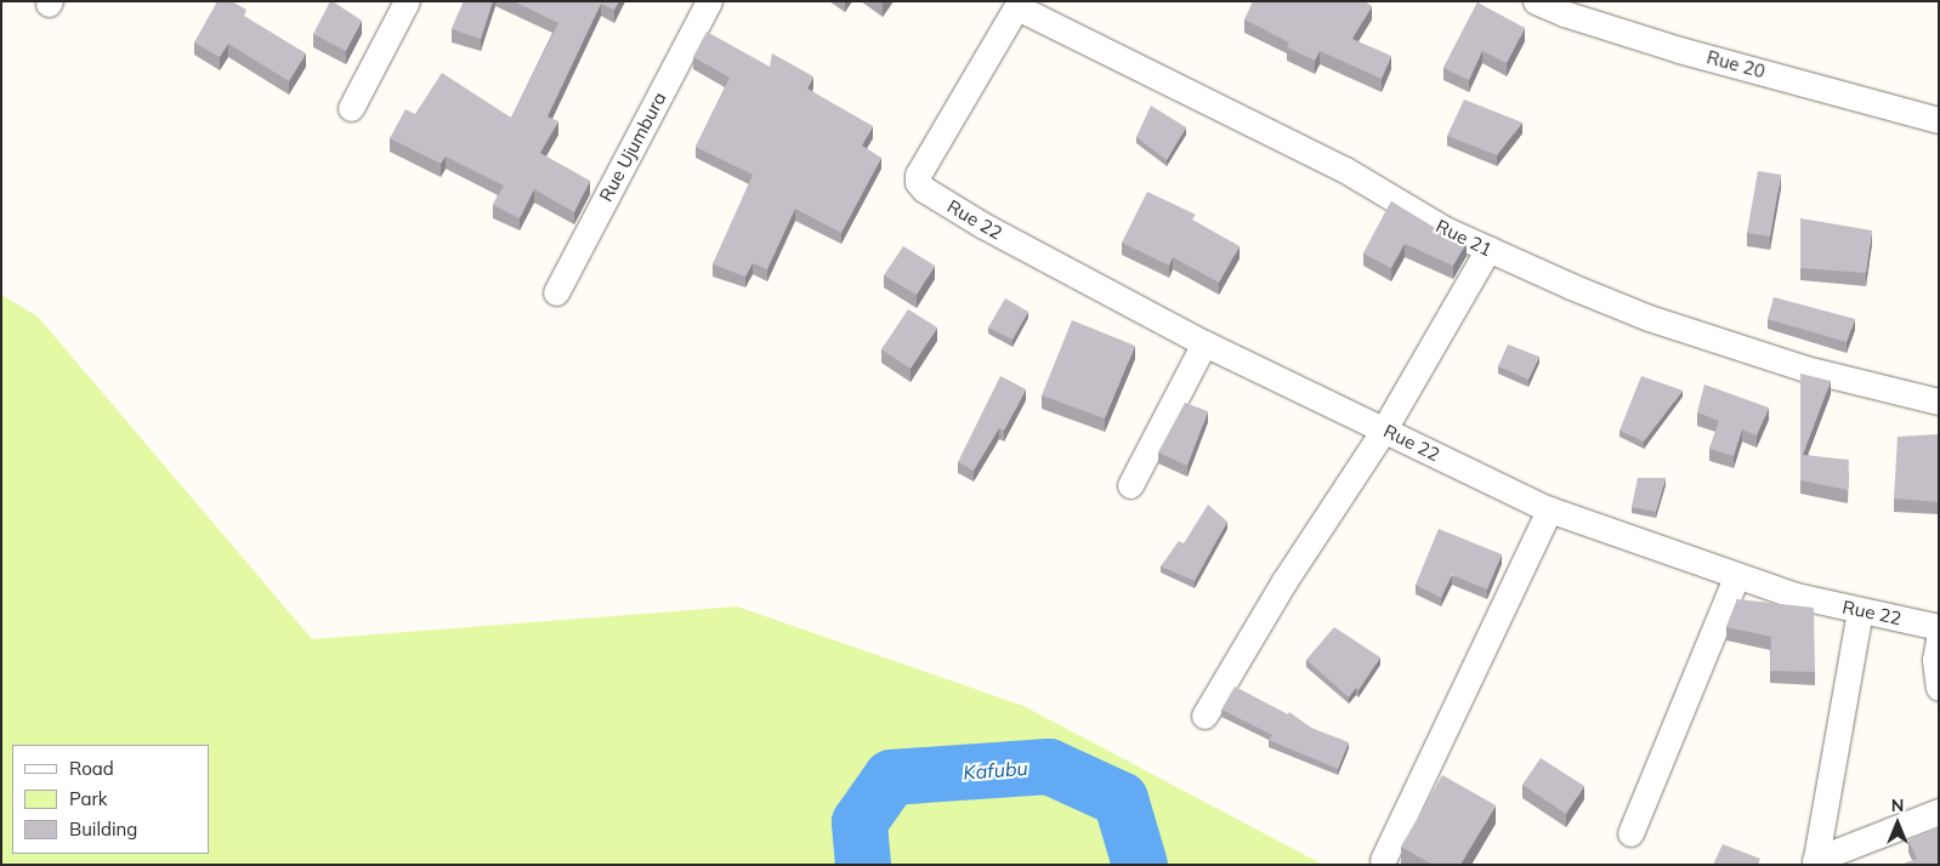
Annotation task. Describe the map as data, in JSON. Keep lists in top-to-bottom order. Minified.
{"streets":{"street":["Rue 20","Rue Ujumbura","Rue 22","Rue 21"]},"crossings":[["Rue 22","Rue 21"]],"water":["Kafubu"],"legend":["Road","Park","Building"],"north":"top"}
